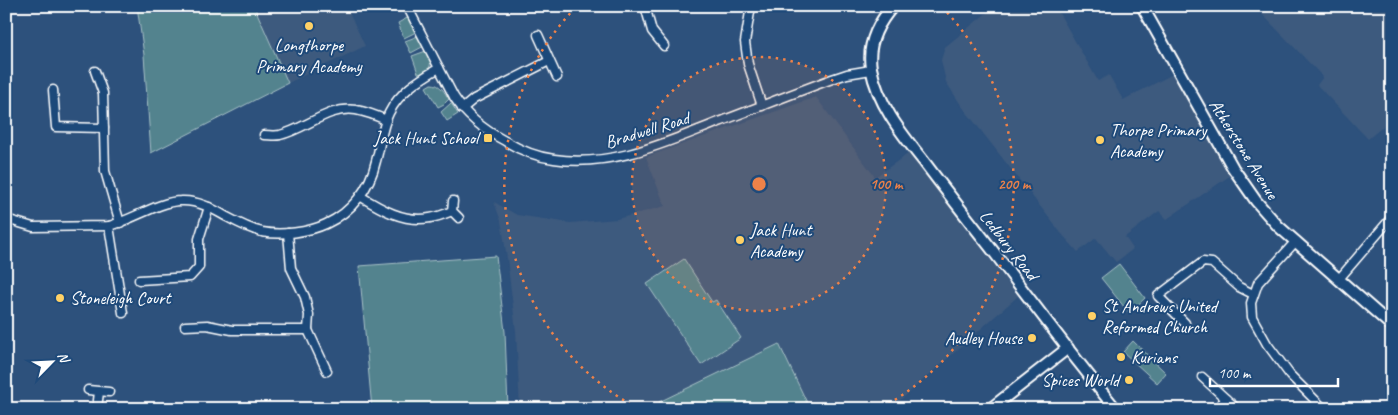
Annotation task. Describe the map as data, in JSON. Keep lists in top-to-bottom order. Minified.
{"streets":{"street":["Bradwell Road","Atherstone Avenue","Ledbury Road"]},"crossings":[["Bradwell Road","Ledbury Road"]],"places":{"other":["Longthorpe Primary Academy","Thorpe Primary Academy","Jack Hunt Academy","Stoneleigh Court","St Andrews United Reformed Church","Audley House","Kurians","Spices World"],"transit":["Jack Hunt School"]},"scale_bar":"100 m","north":"top right","rings":["100 m","200 m"]}
